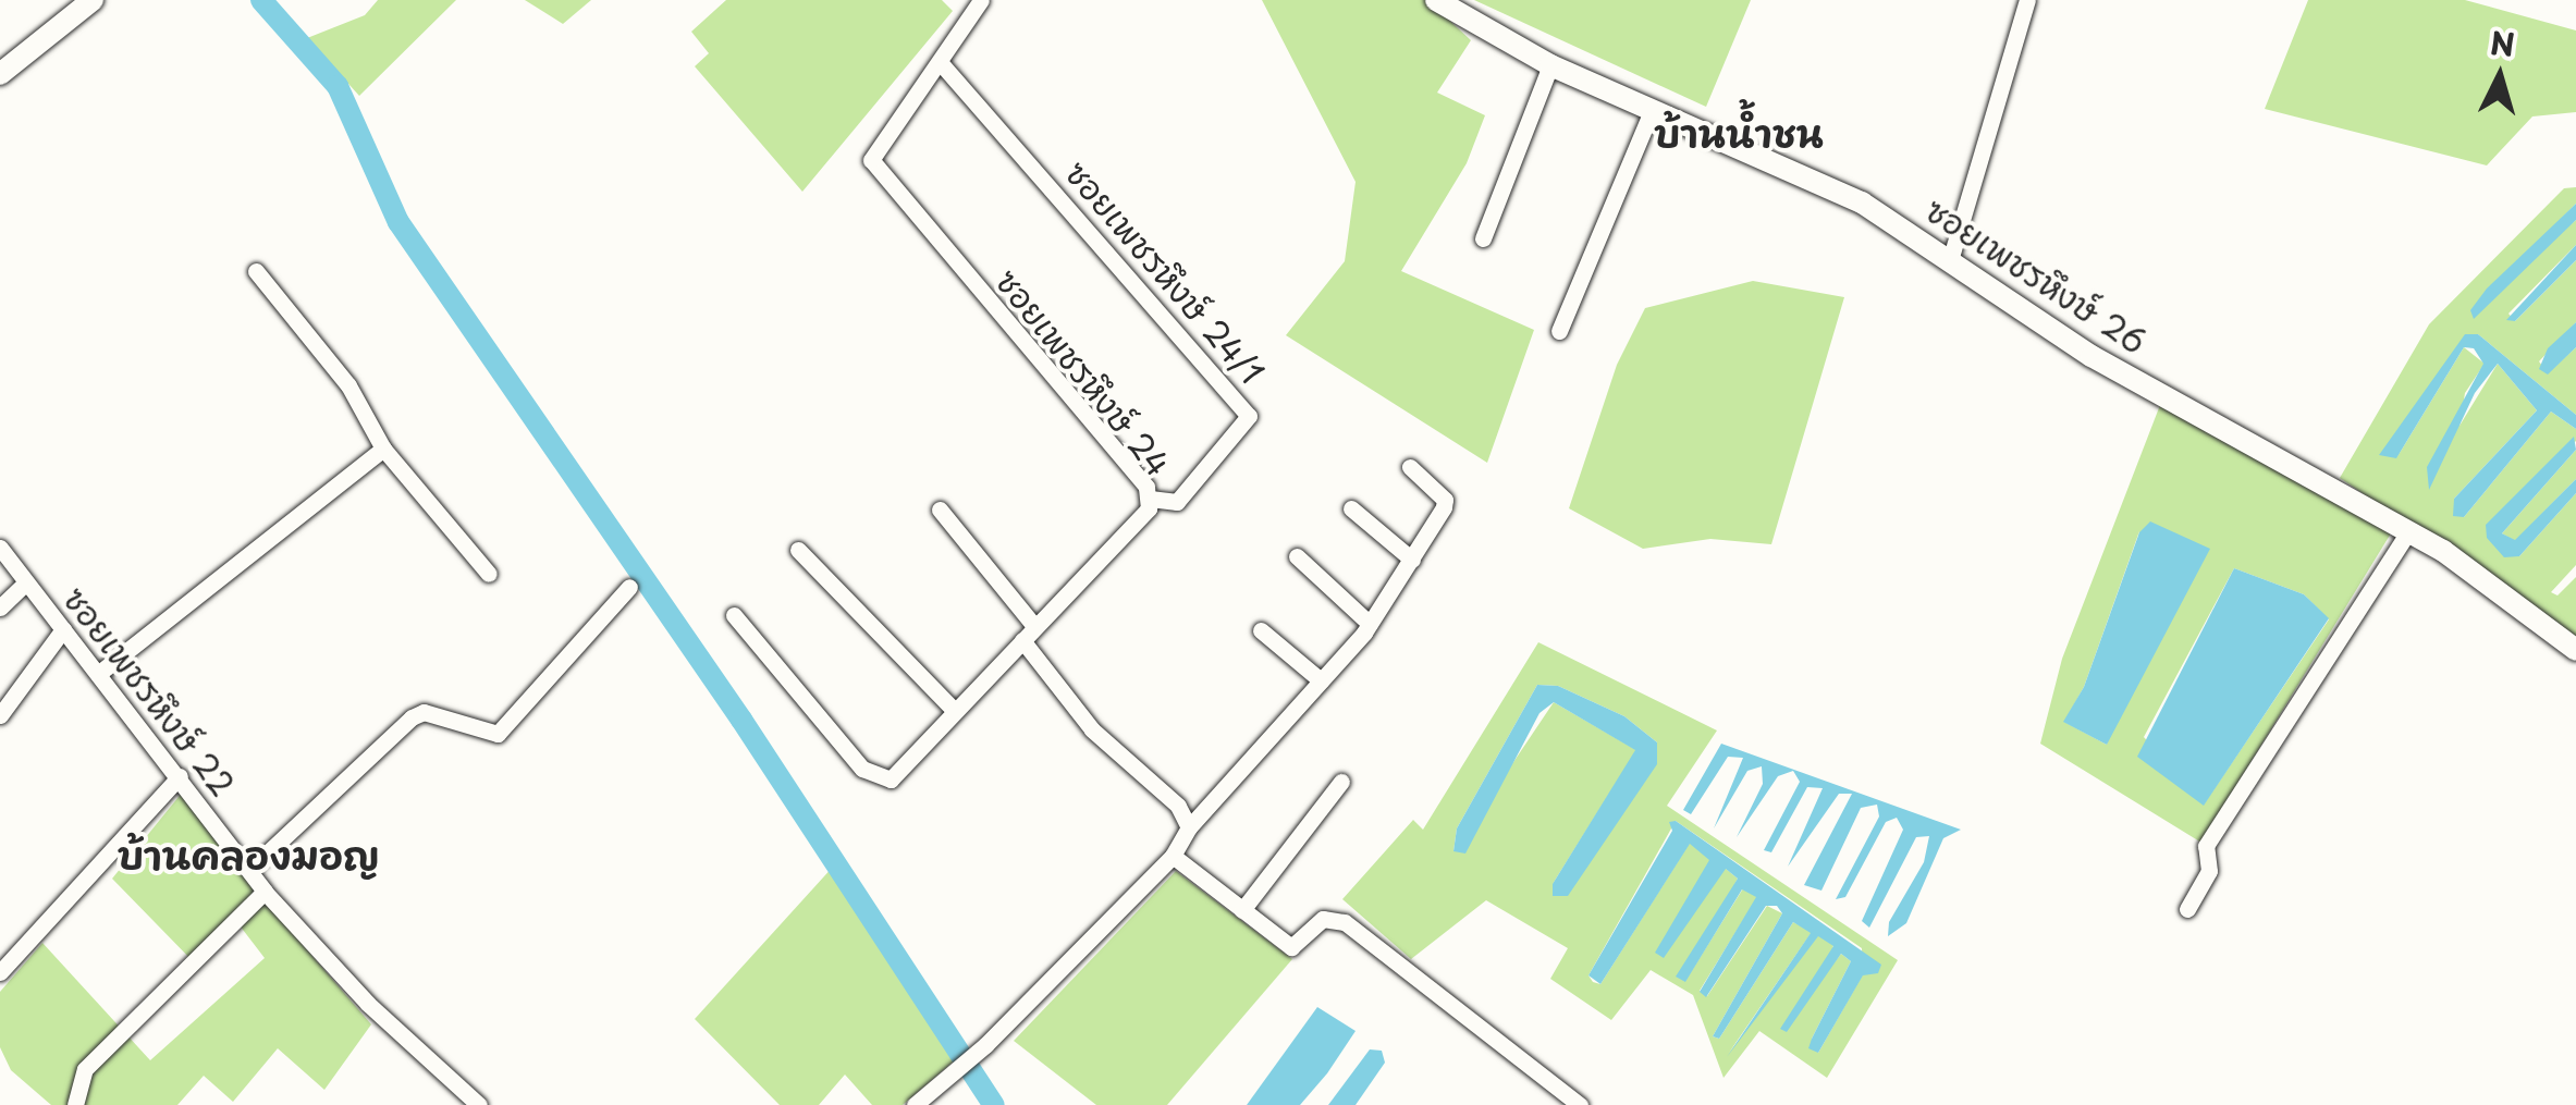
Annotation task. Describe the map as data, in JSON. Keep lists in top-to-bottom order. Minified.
{"streets":{"street":["ซอยเพชรหึงษ์ 24/1","ซอยเพชรหึงษ์ 26","ซอยเพชรหึงษ์ 24","ซอยเพชรหึงษ์ 22"]},"crossings":[["ซอยเพชรหึงษ์ 24/1","ซอยเพชรหึงษ์ 24"]],"districts":["บ้านน้ำชน","บ้านคลองมอญ"],"north":"top"}
